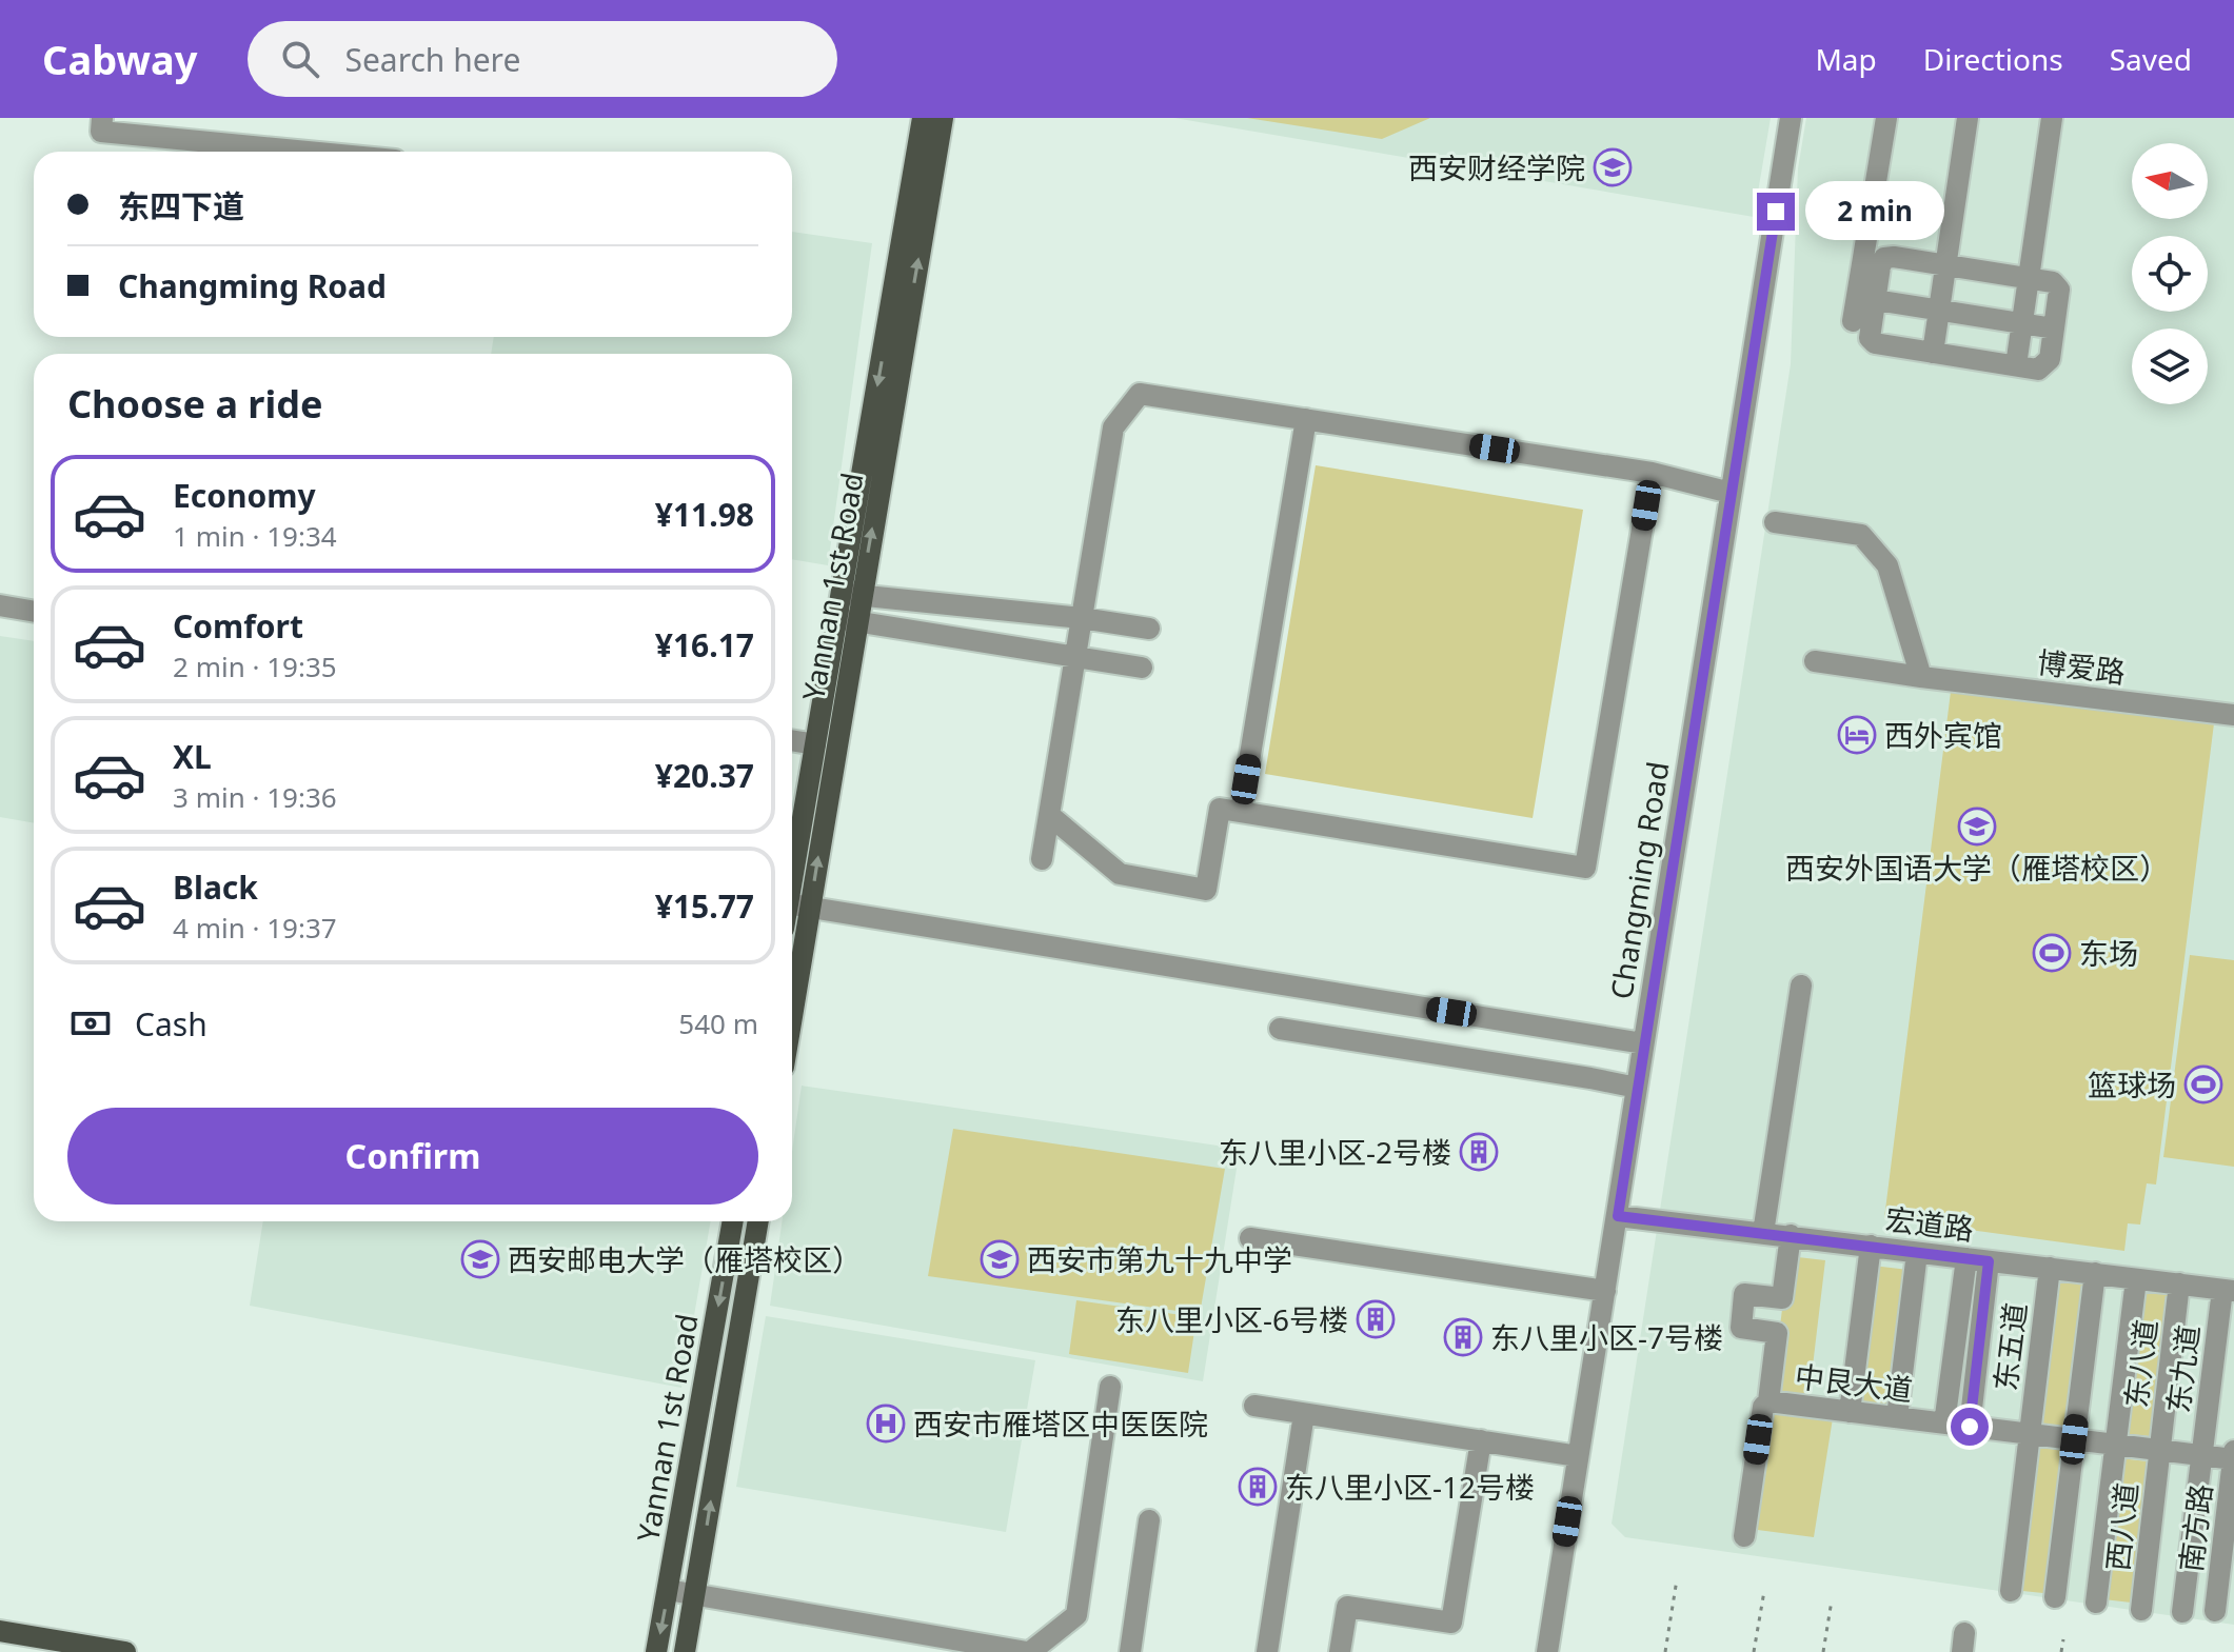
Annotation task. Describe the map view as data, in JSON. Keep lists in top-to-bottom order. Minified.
{"streets":{"main road":["Yannan 1st Road"],"street":["博爱路","Changming Road","宏道路","东五道","东八道","东九道","中艮大道","西八道","南方路"]},"crossings":[["Changming Road","宏道路"],["宏道路","东五道"],["宏道路","东八道"],["宏道路","东九道"],["东五道","中艮大道"],["东八道","中艮大道"],["东八道","西八道"],["东九道","中艮大道"],["中艮大道","西八道"],["中艮大道","南方路"]],"places":{"school or university":["西安财经学院","西安外国语大学（雁塔校区）","西安邮电大学（雁塔校区）","西安市第九十九中学"],"hotel":["西外宾馆"],"sports":["东场","篮球场"],"building":["东八里小区-2号楼","东八里小区-6号楼","东八里小区-7号楼","东八里小区-12号楼"],"hospital":["西安市雁塔区中医医院"]},"north":"left","page":{"header":"Cabway","search":"Search here","nav":["Map","Directions","Saved"],"banner":["东四下道","Changming Road"],"bubble":"2 min","heading":"Choose a ride","list":[{"name":"Economy","note":"1 min · 19:34","value":"¥11.98"},{"name":"Comfort","note":"2 min · 19:35","value":"¥16.17"},{"name":"XL","note":"3 min · 19:36","value":"¥20.37"},{"name":"Black","note":"4 min · 19:37","value":"¥15.77"}],"pay":["Cash","540 m"],"buttons":"Confirm"}}
